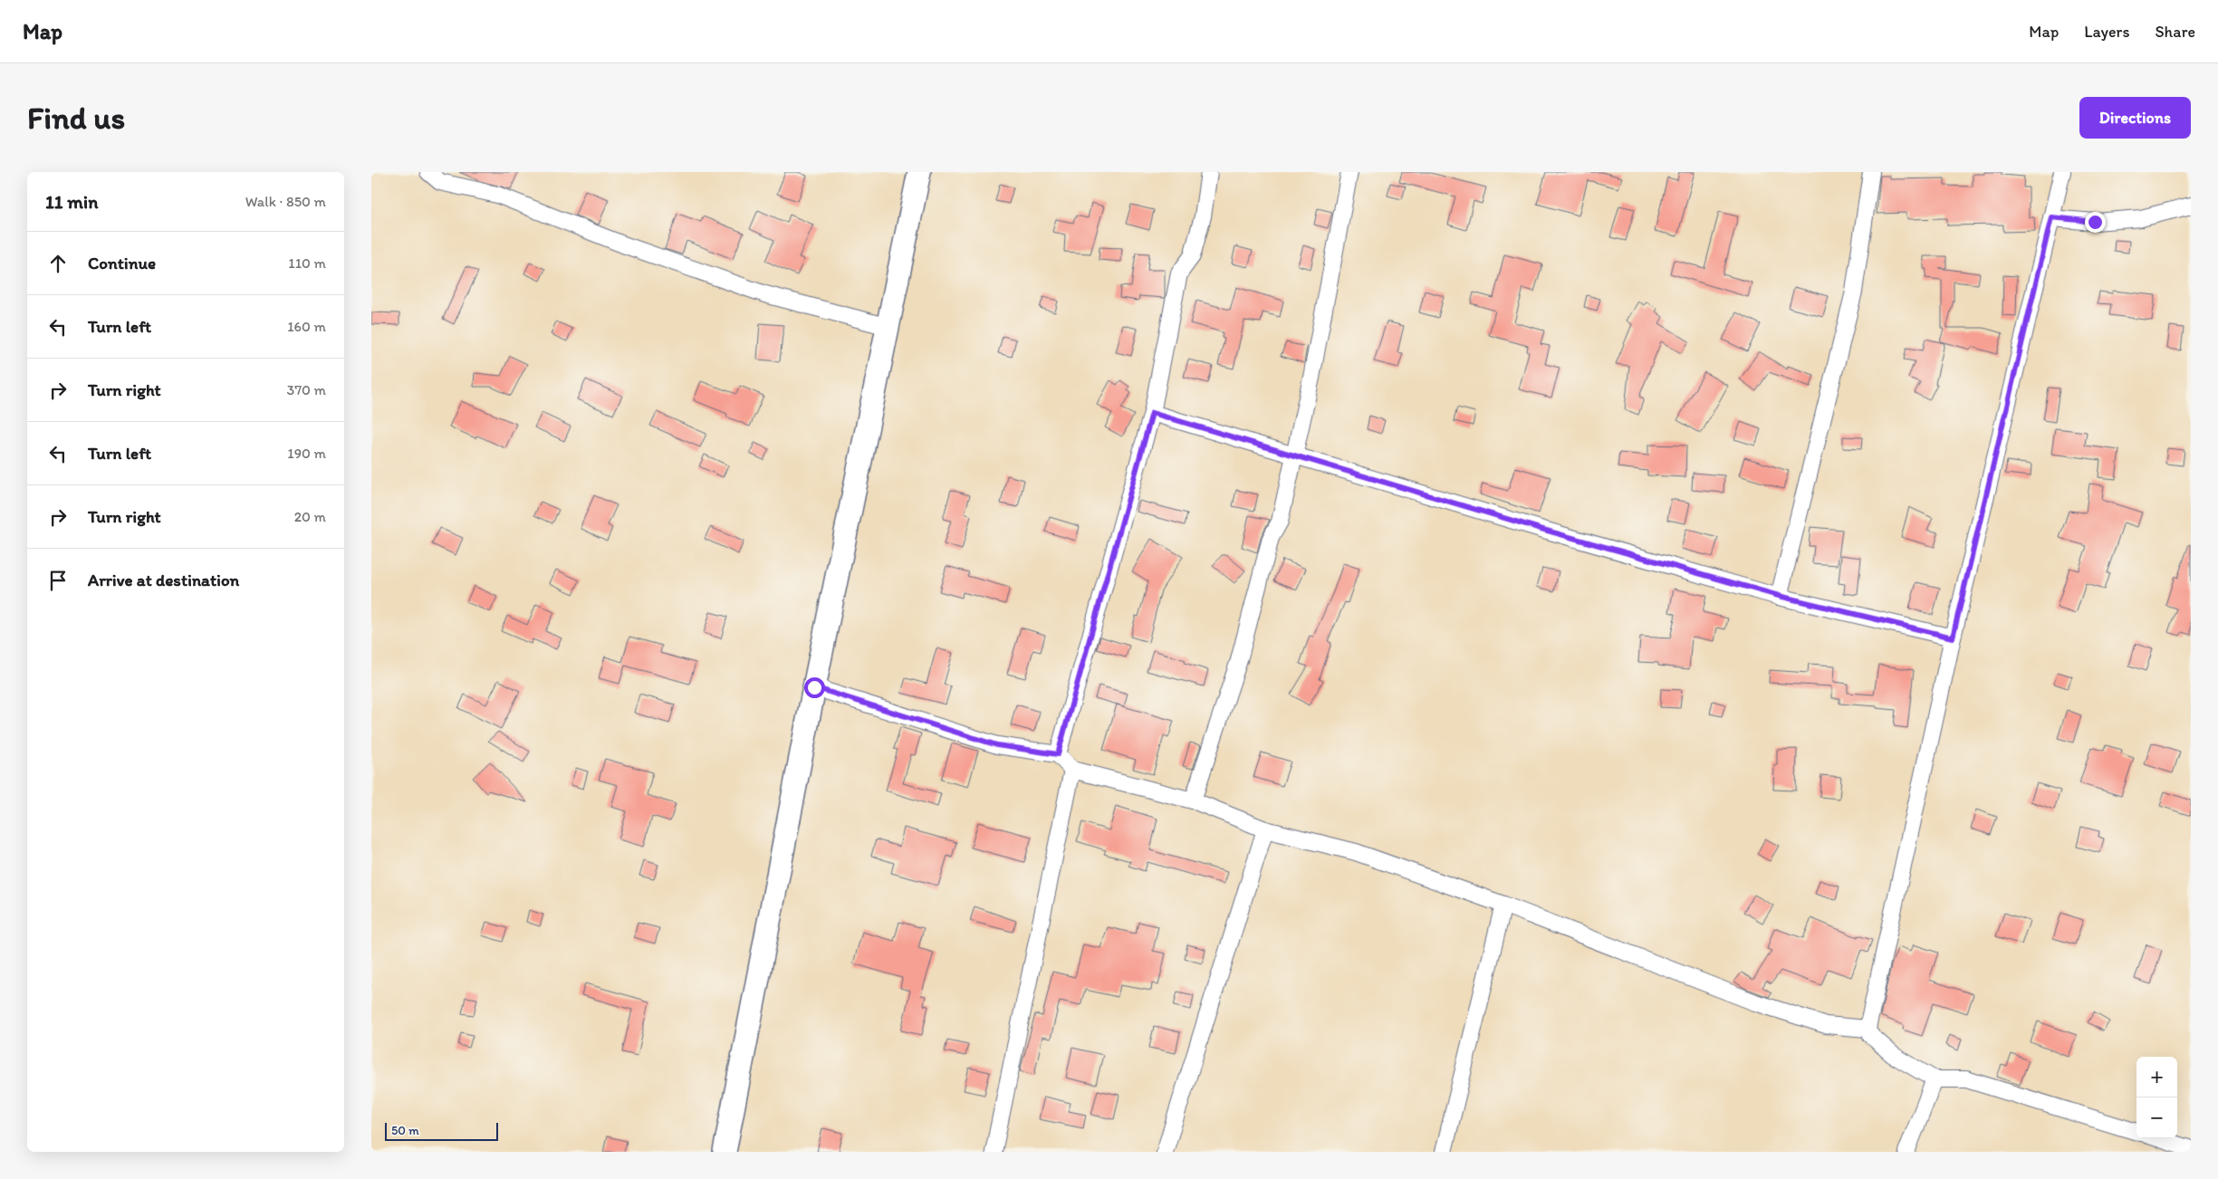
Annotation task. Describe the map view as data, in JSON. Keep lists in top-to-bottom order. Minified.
{"scale_bar":"50 m","page":{"header":"Map","nav":["Map","Layers","Share"],"buttons":"Directions","title":"Find us","heading":["11 min","Walk · 850 m"],"list":[["Continue","110 m"],["Turn left","160 m"],["Turn right","370 m"],["Turn left","190 m"],["Turn right","20 m"],"Arrive at destination"],"map_buttons":["+","−"],"scale":"50 m"}}
